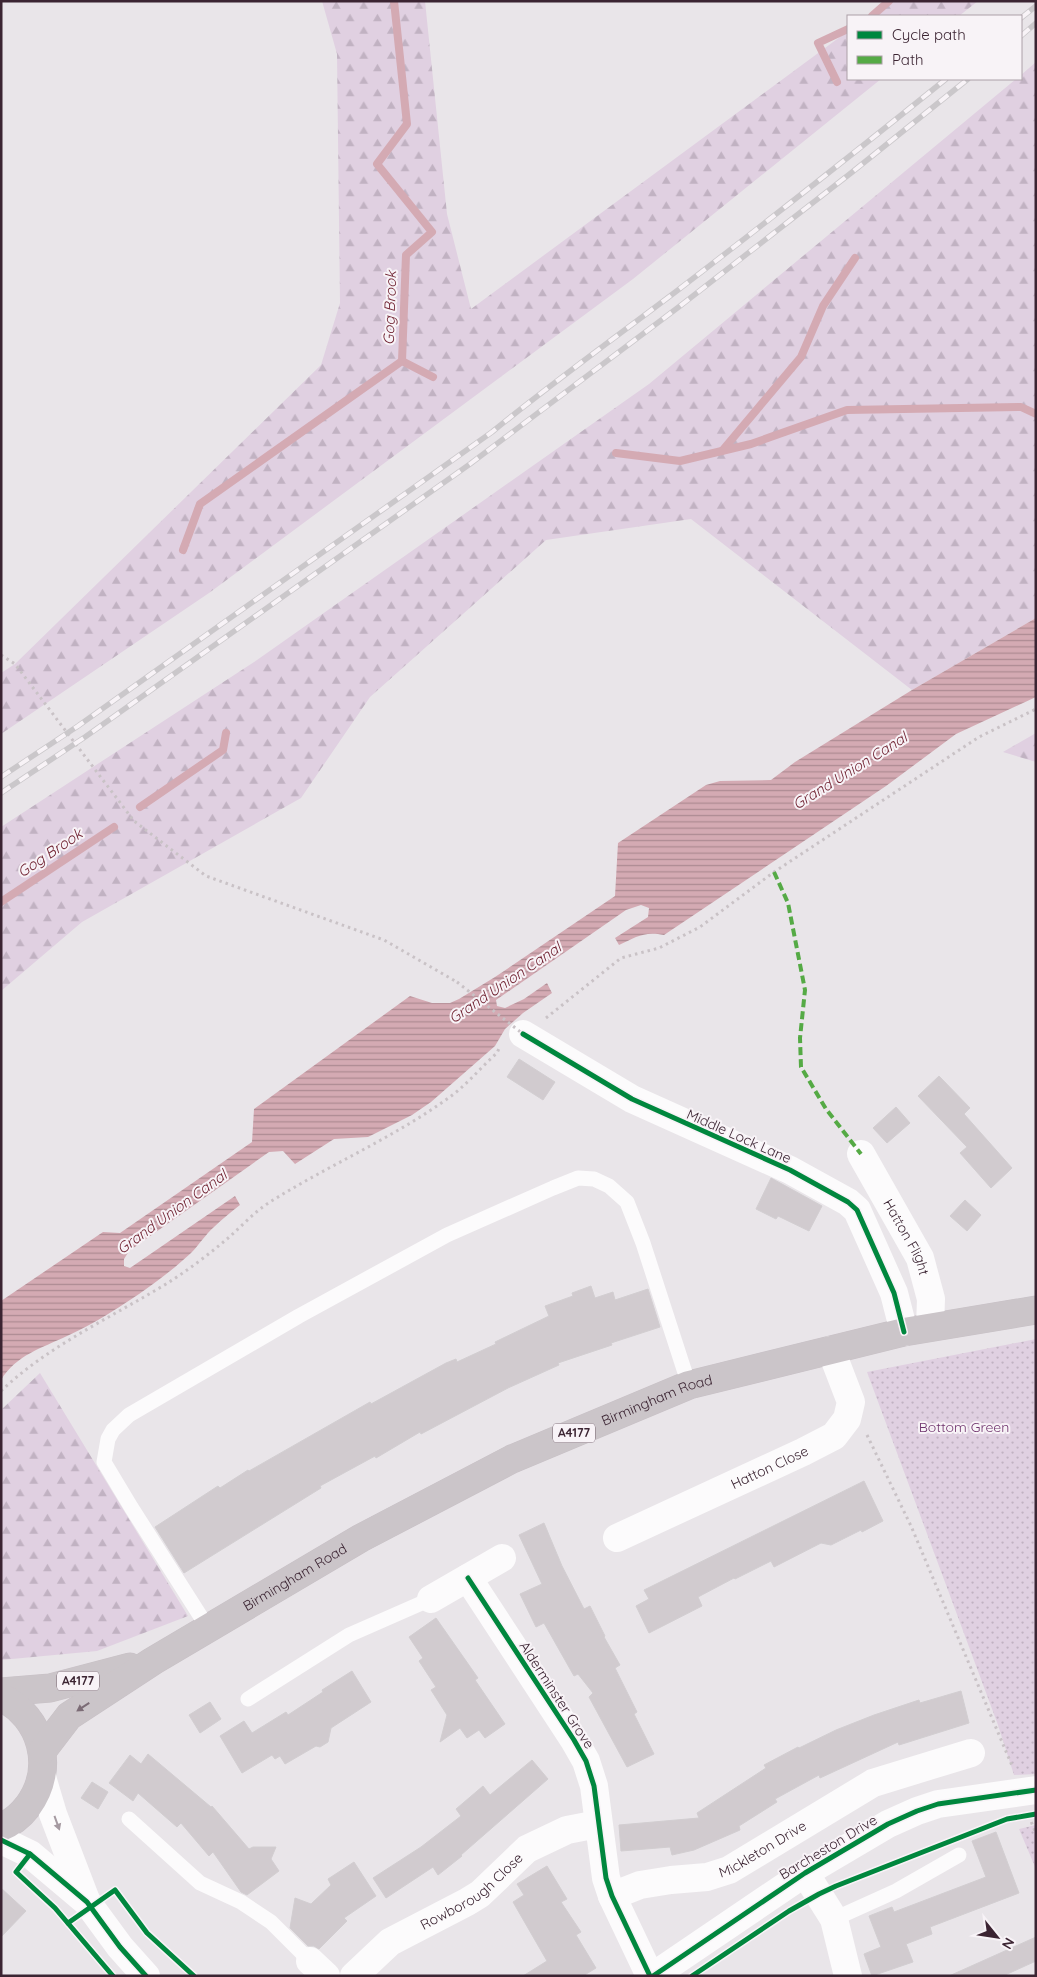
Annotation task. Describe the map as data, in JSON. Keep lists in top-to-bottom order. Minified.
{"streets":{"highway":["Birmingham Road","A4177"],"street":["Middle Lock Lane","Hatton Flight","Hatton Close","Alderminster Grove","Barcheston Drive","Mickleton Drive","Rowborough Close"]},"crossings":[["Middle Lock Lane","Hatton Flight"],["Middle Lock Lane","Birmingham Road"],["Hatton Flight","Birmingham Road"],["Alderminster Grove","Barcheston Drive"],["Alderminster Grove","Mickleton Drive"],["Alderminster Grove","Rowborough Close"]],"water":["Gog Brook","Grand Union Canal"],"parks":["Bottom Green"],"legend":["Cycle path","Path"],"north":"bottom right"}
